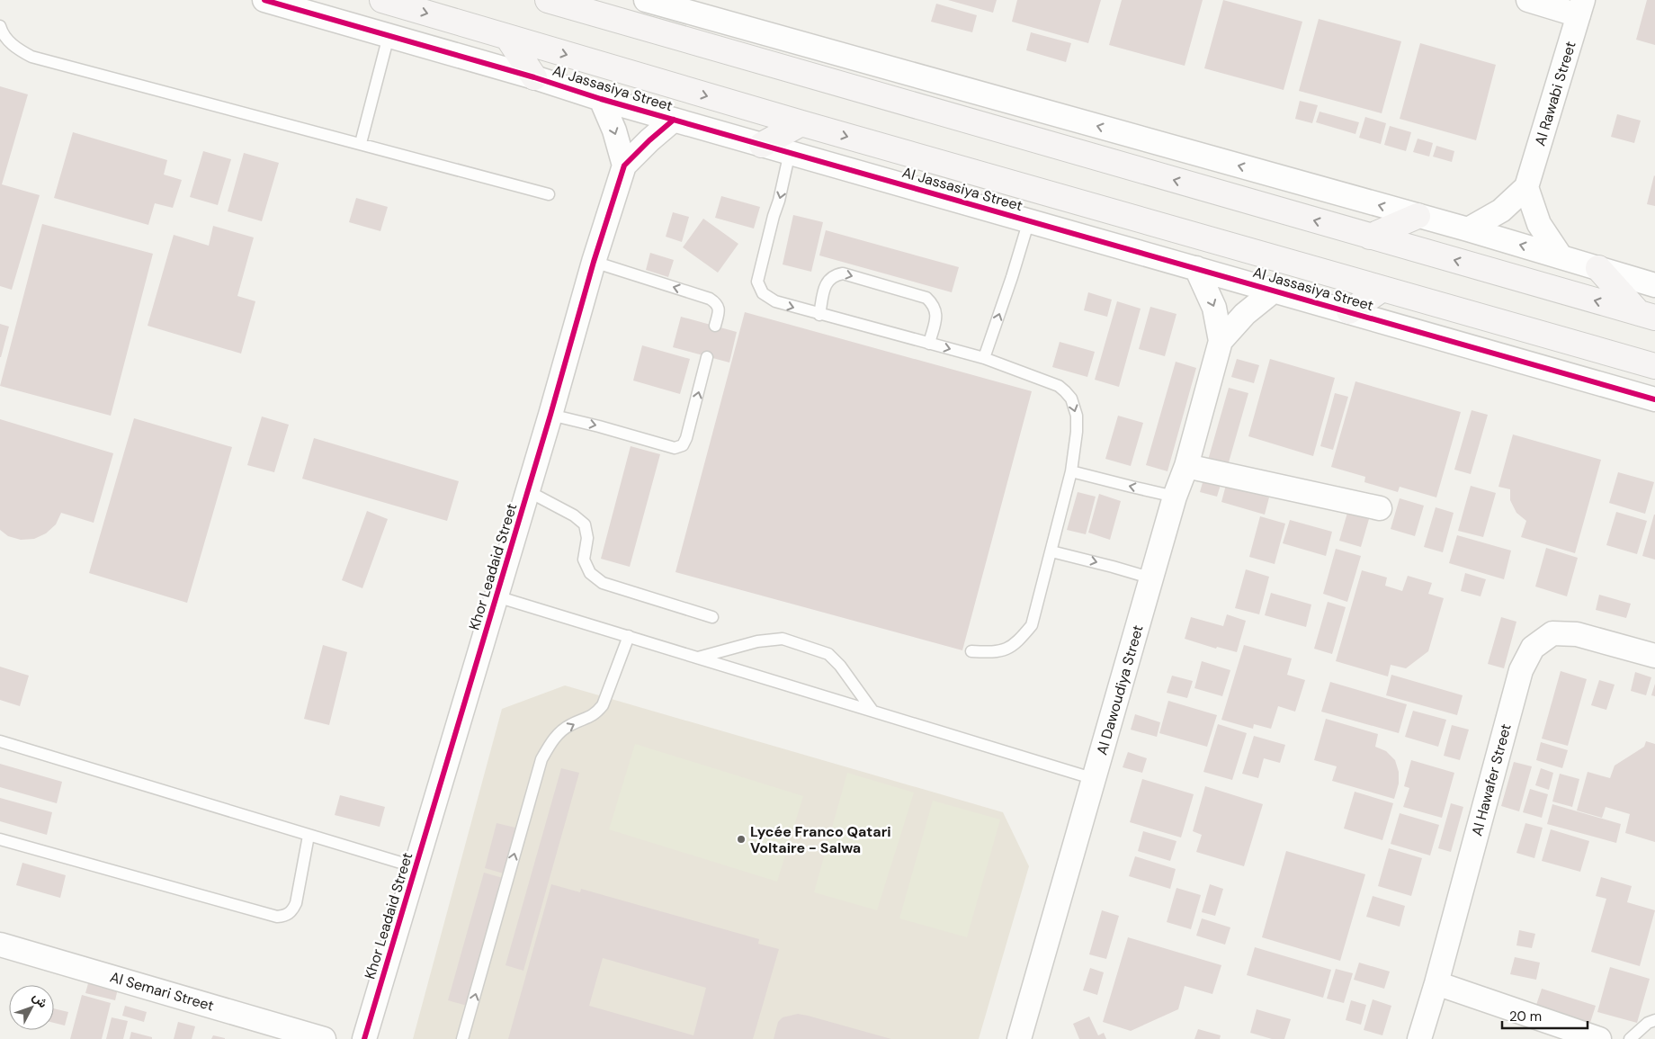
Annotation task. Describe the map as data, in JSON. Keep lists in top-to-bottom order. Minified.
{"streets":{"street":["Al Jassasiya Street","Al Rawabi Street","Khor Leadaid Street","Al Dawoudiya Street","Al Hawafer Street","Al Semari Street"]},"crossings":[["Al Jassasiya Street","Khor Leadaid Street"],["Al Jassasiya Street","Al Dawoudiya Street"]],"places":["Lycée Franco Qatari Voltaire - Salwa"],"scale_bar":"20 m","north":"top right"}
